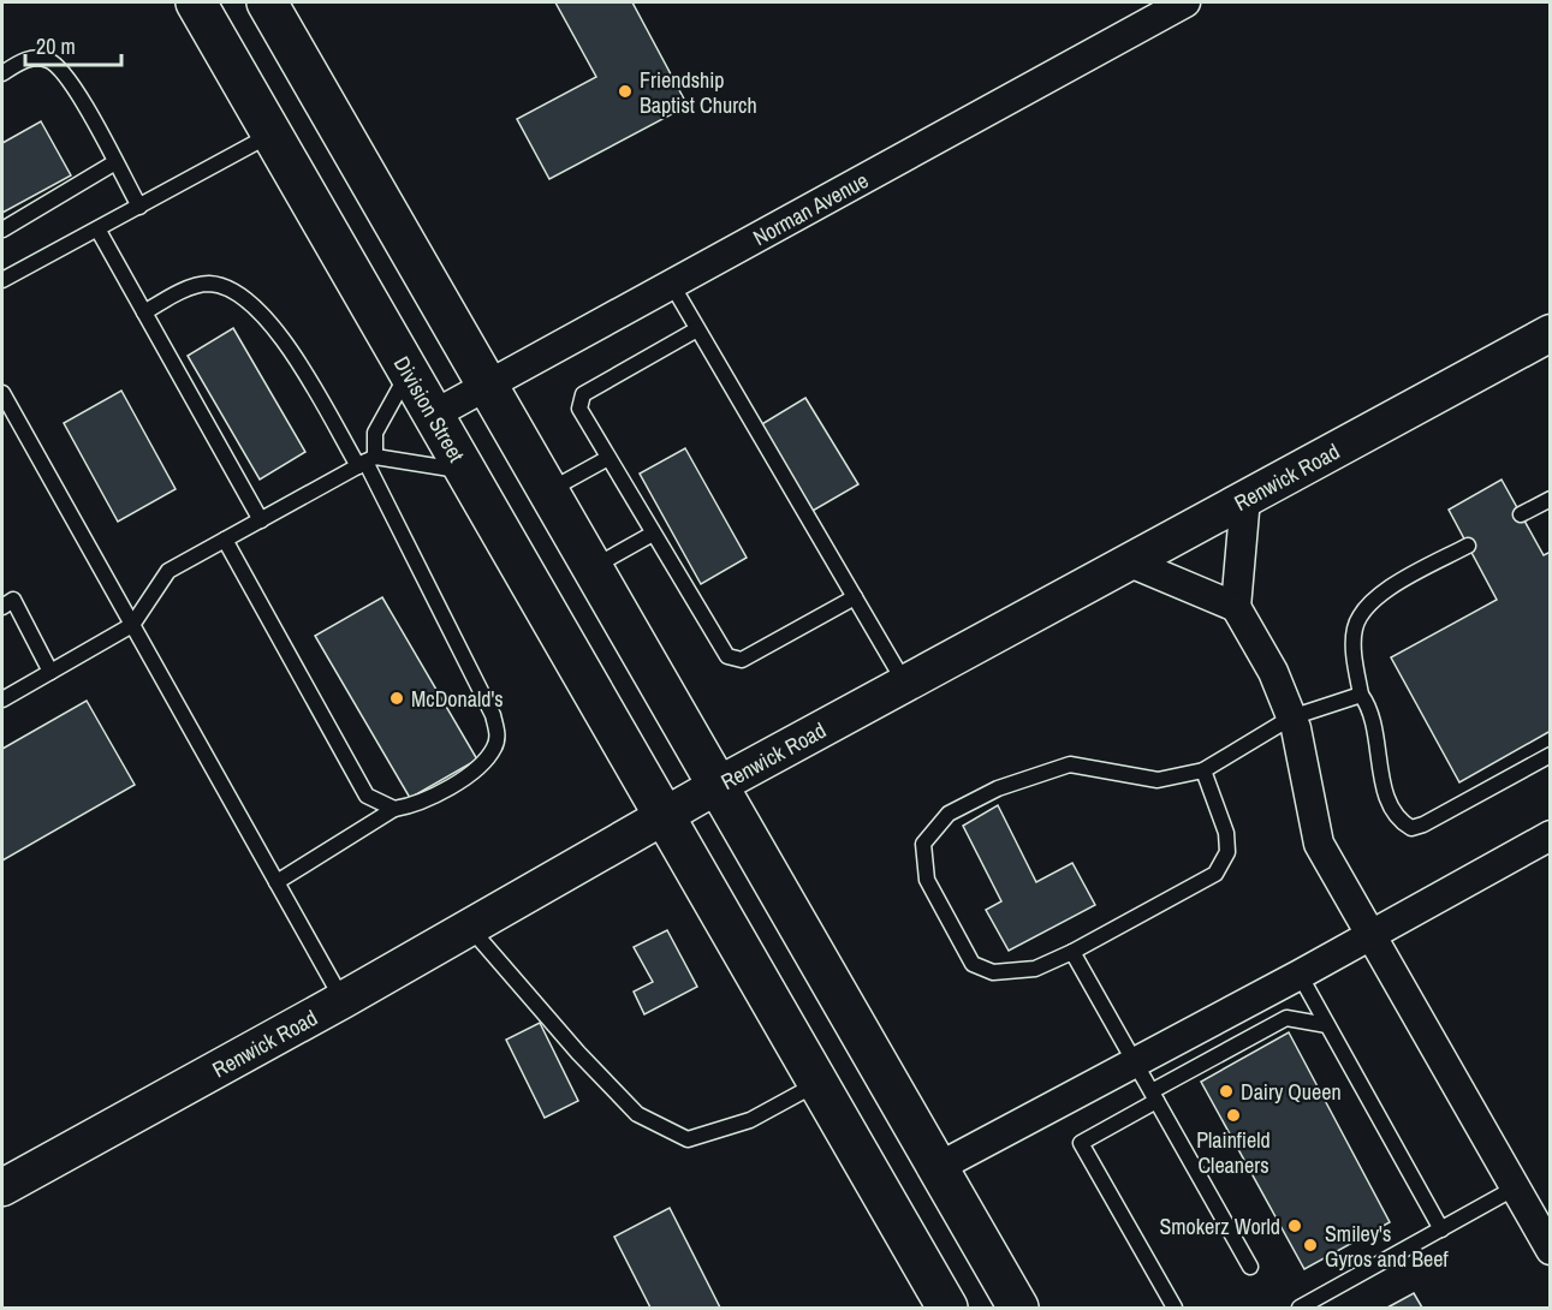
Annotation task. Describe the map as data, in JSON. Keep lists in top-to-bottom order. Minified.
{"streets":{"main road":["Division Street"],"street":["Norman Avenue","Renwick Road"]},"crossings":[["Norman Avenue","Division Street"],["Division Street","Renwick Road"]],"places":["Friendship Baptist Church","McDonald's","Dairy Queen","Plainfield Cleaners","Smokerz World","Smiley's Gyros and Beef"],"scale_bar":"20 m"}
